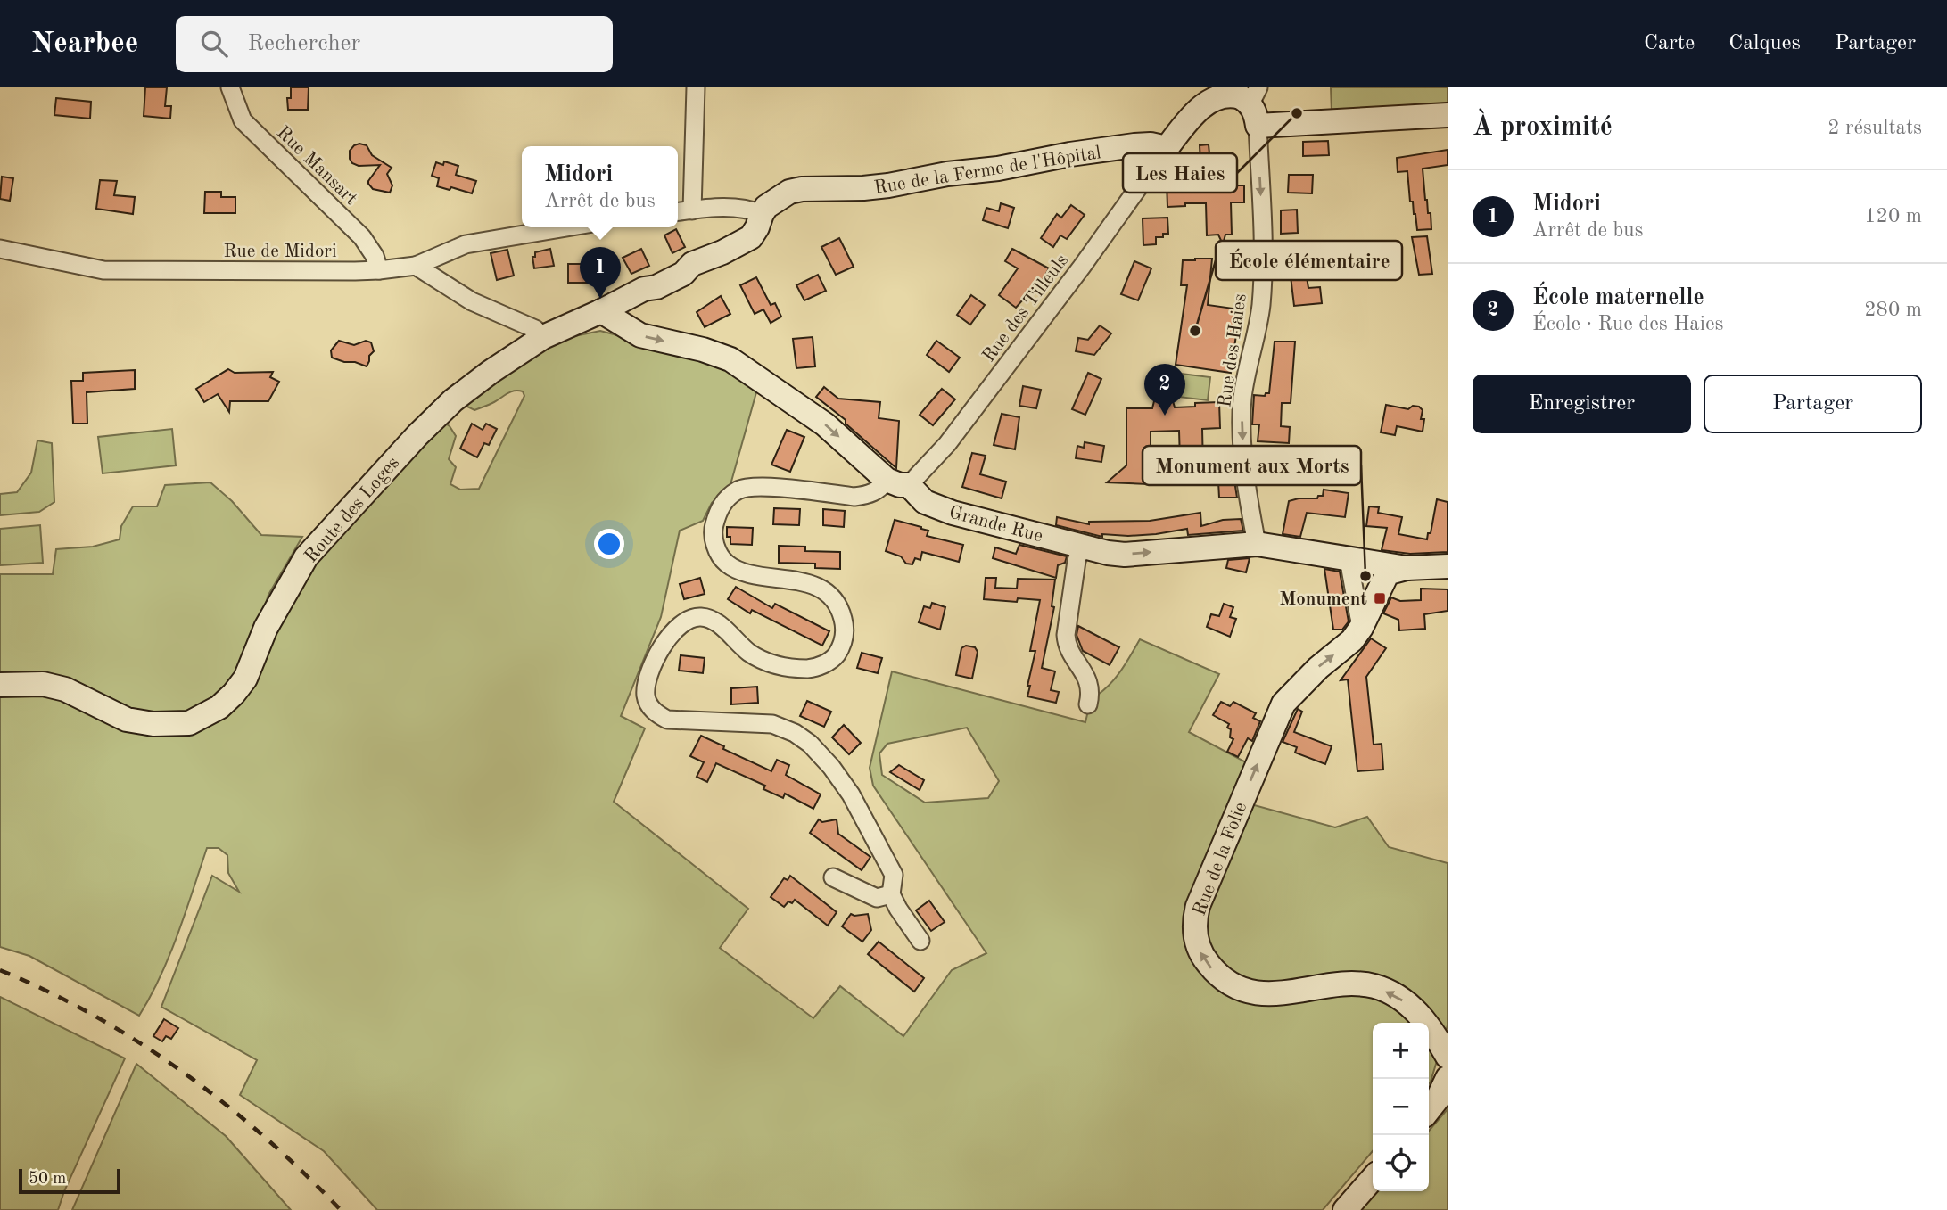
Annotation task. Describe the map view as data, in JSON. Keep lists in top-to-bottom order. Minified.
{"streets":{"street":["Rue Mansart","Rue de la Ferme de l'Hôpital","Rue de Midori","Rue des Tilleuls","Rue des Haies","Route des Loges","Grande Rue","Rue de la Folie"]},"crossings":[["Rue Mansart","Rue de Midori"],["Rue de la Ferme de l'Hôpital","Rue des Tilleuls"],["Rue de la Ferme de l'Hôpital","Route des Loges"],["Rue de la Ferme de l'Hôpital","Grande Rue"],["Rue des Tilleuls","Grande Rue"],["Rue des Haies","Grande Rue"],["Route des Loges","Grande Rue"],["Grande Rue","Rue de la Folie"]],"one_way":["Rue des Haies","Grande Rue"],"places":{"other":["Les Haies","École élémentaire","Monument aux Morts"],"transit":["Monument"]},"scale_bar":"50 m","page":{"header":"Nearbee","search":"Rechercher","nav":["Carte","Calques","Partager"],"heading":["À proximité","2 résultats"],"popup":["Midori","Arrêt de bus"],"list":[{"mark":"1","name":"Midori","note":"Arrêt de bus","value":"120 m"},{"mark":"2","name":"École maternelle","note":"École · Rue des Haies","value":"280 m"}],"pins":["1","2"],"buttons":["Enregistrer","Partager"],"map_buttons":["+","−"],"scale":"50 m"}}
